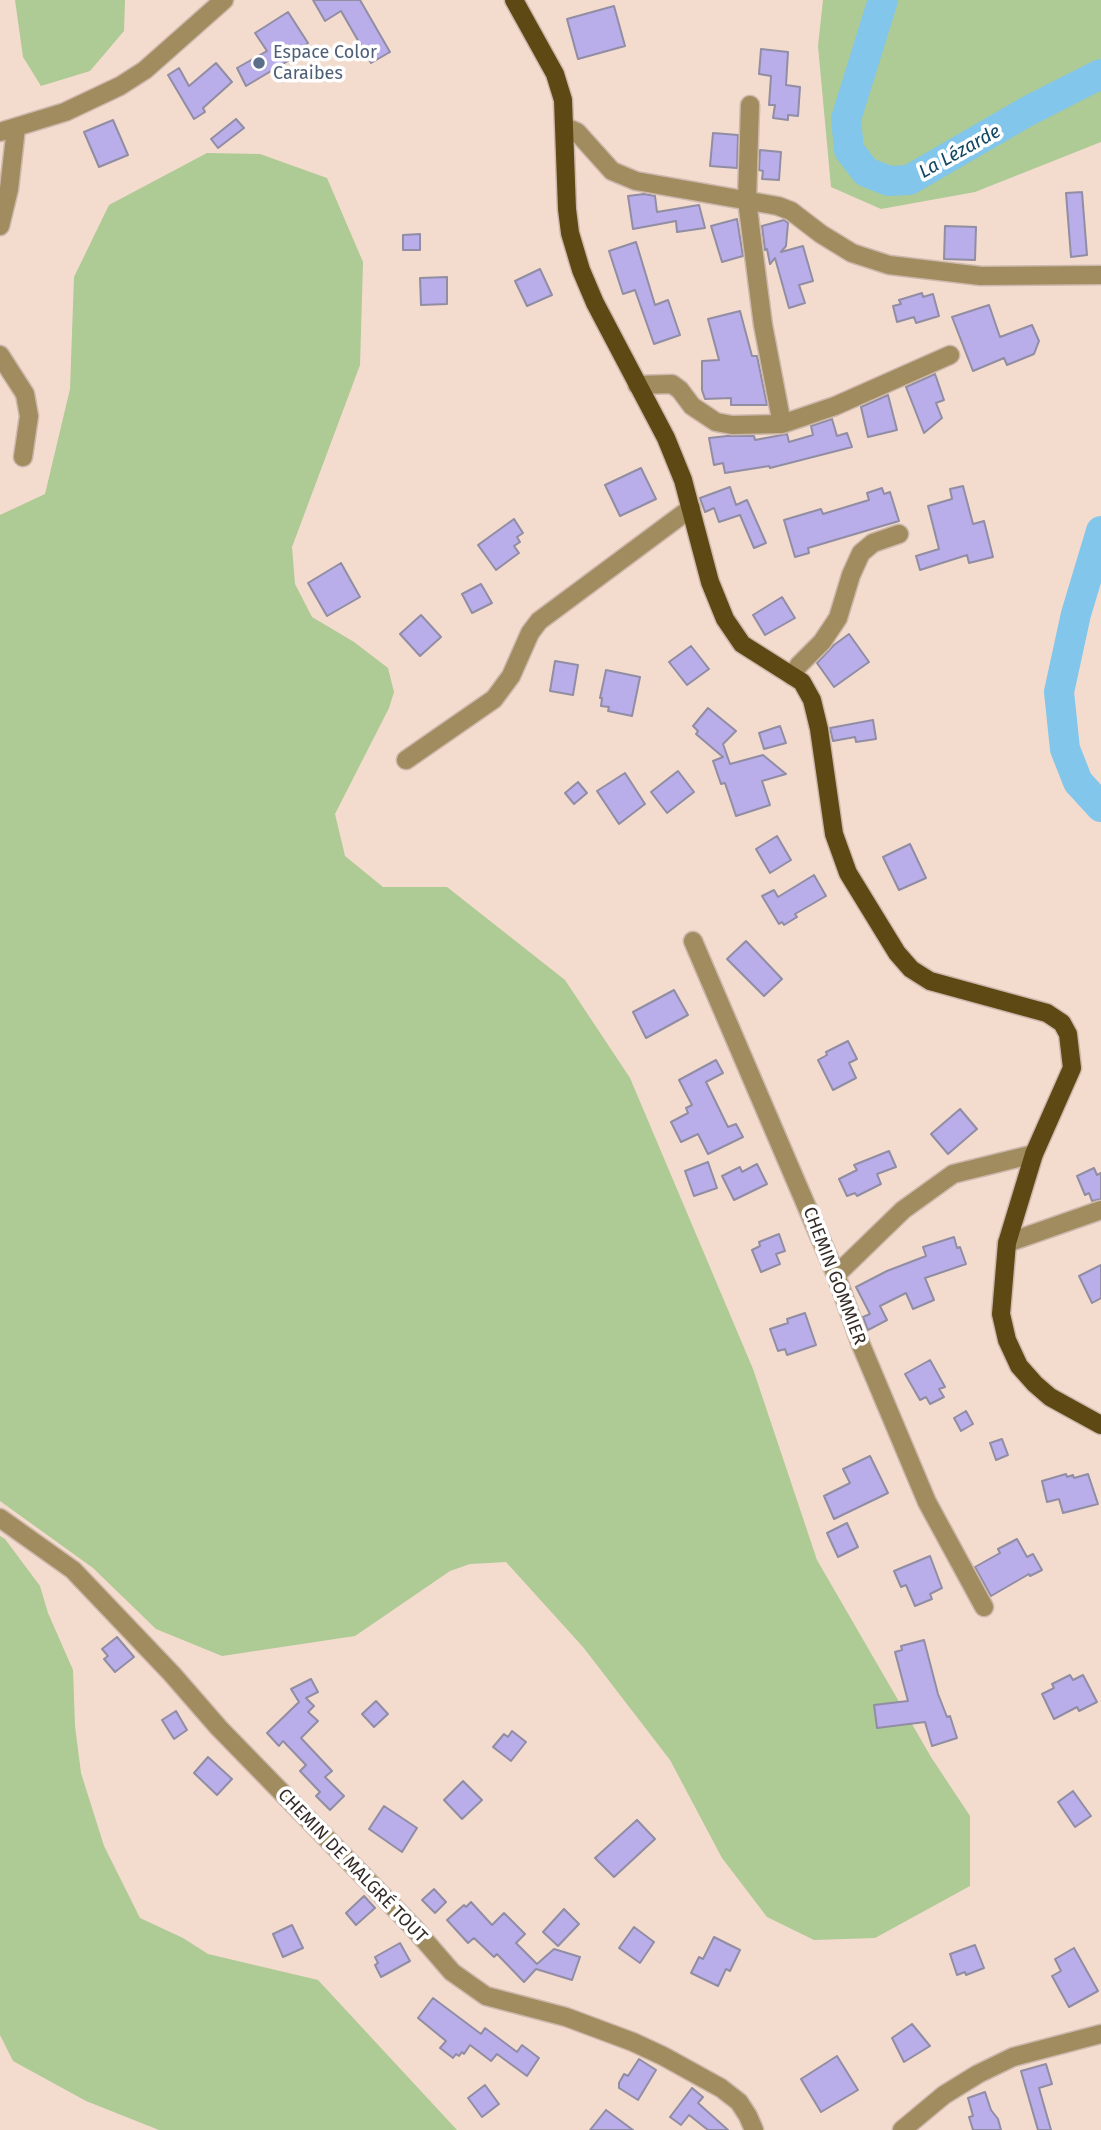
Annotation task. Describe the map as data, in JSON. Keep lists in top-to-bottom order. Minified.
{"streets":{"street":["CHEMIN GOMMIER","CHEMIN DE MALGRÉ TOUT"]},"water":["La Lézarde"],"places":["Espace Color Caraibes"]}
